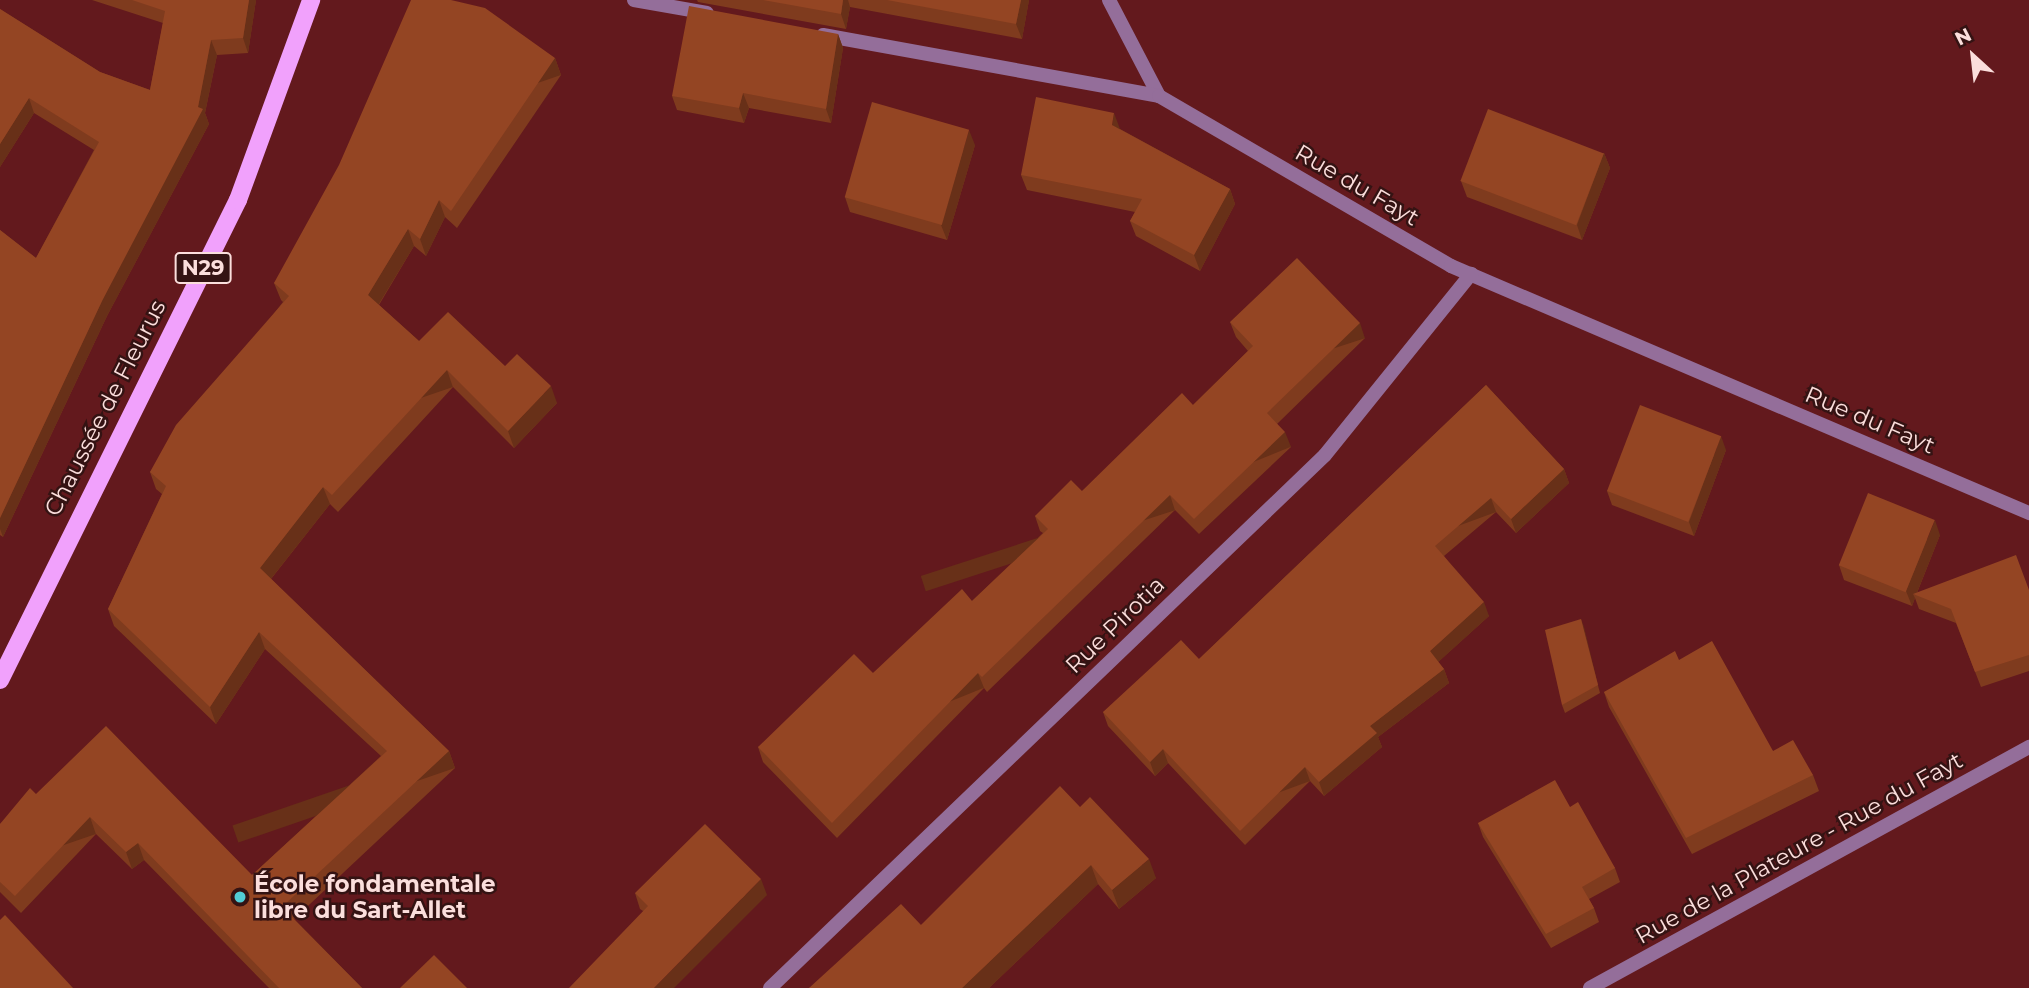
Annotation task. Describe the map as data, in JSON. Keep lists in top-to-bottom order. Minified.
{"streets":{"main road":["N29","Chaussée de Fleurus"],"street":["Rue du Fayt","Rue Pirotia","Rue de la Plateure - Rue du Fayt"]},"crossings":[["Rue du Fayt","Rue Pirotia"]],"places":["École fondamentale libre du Sart-Allet"],"north":"top left"}
